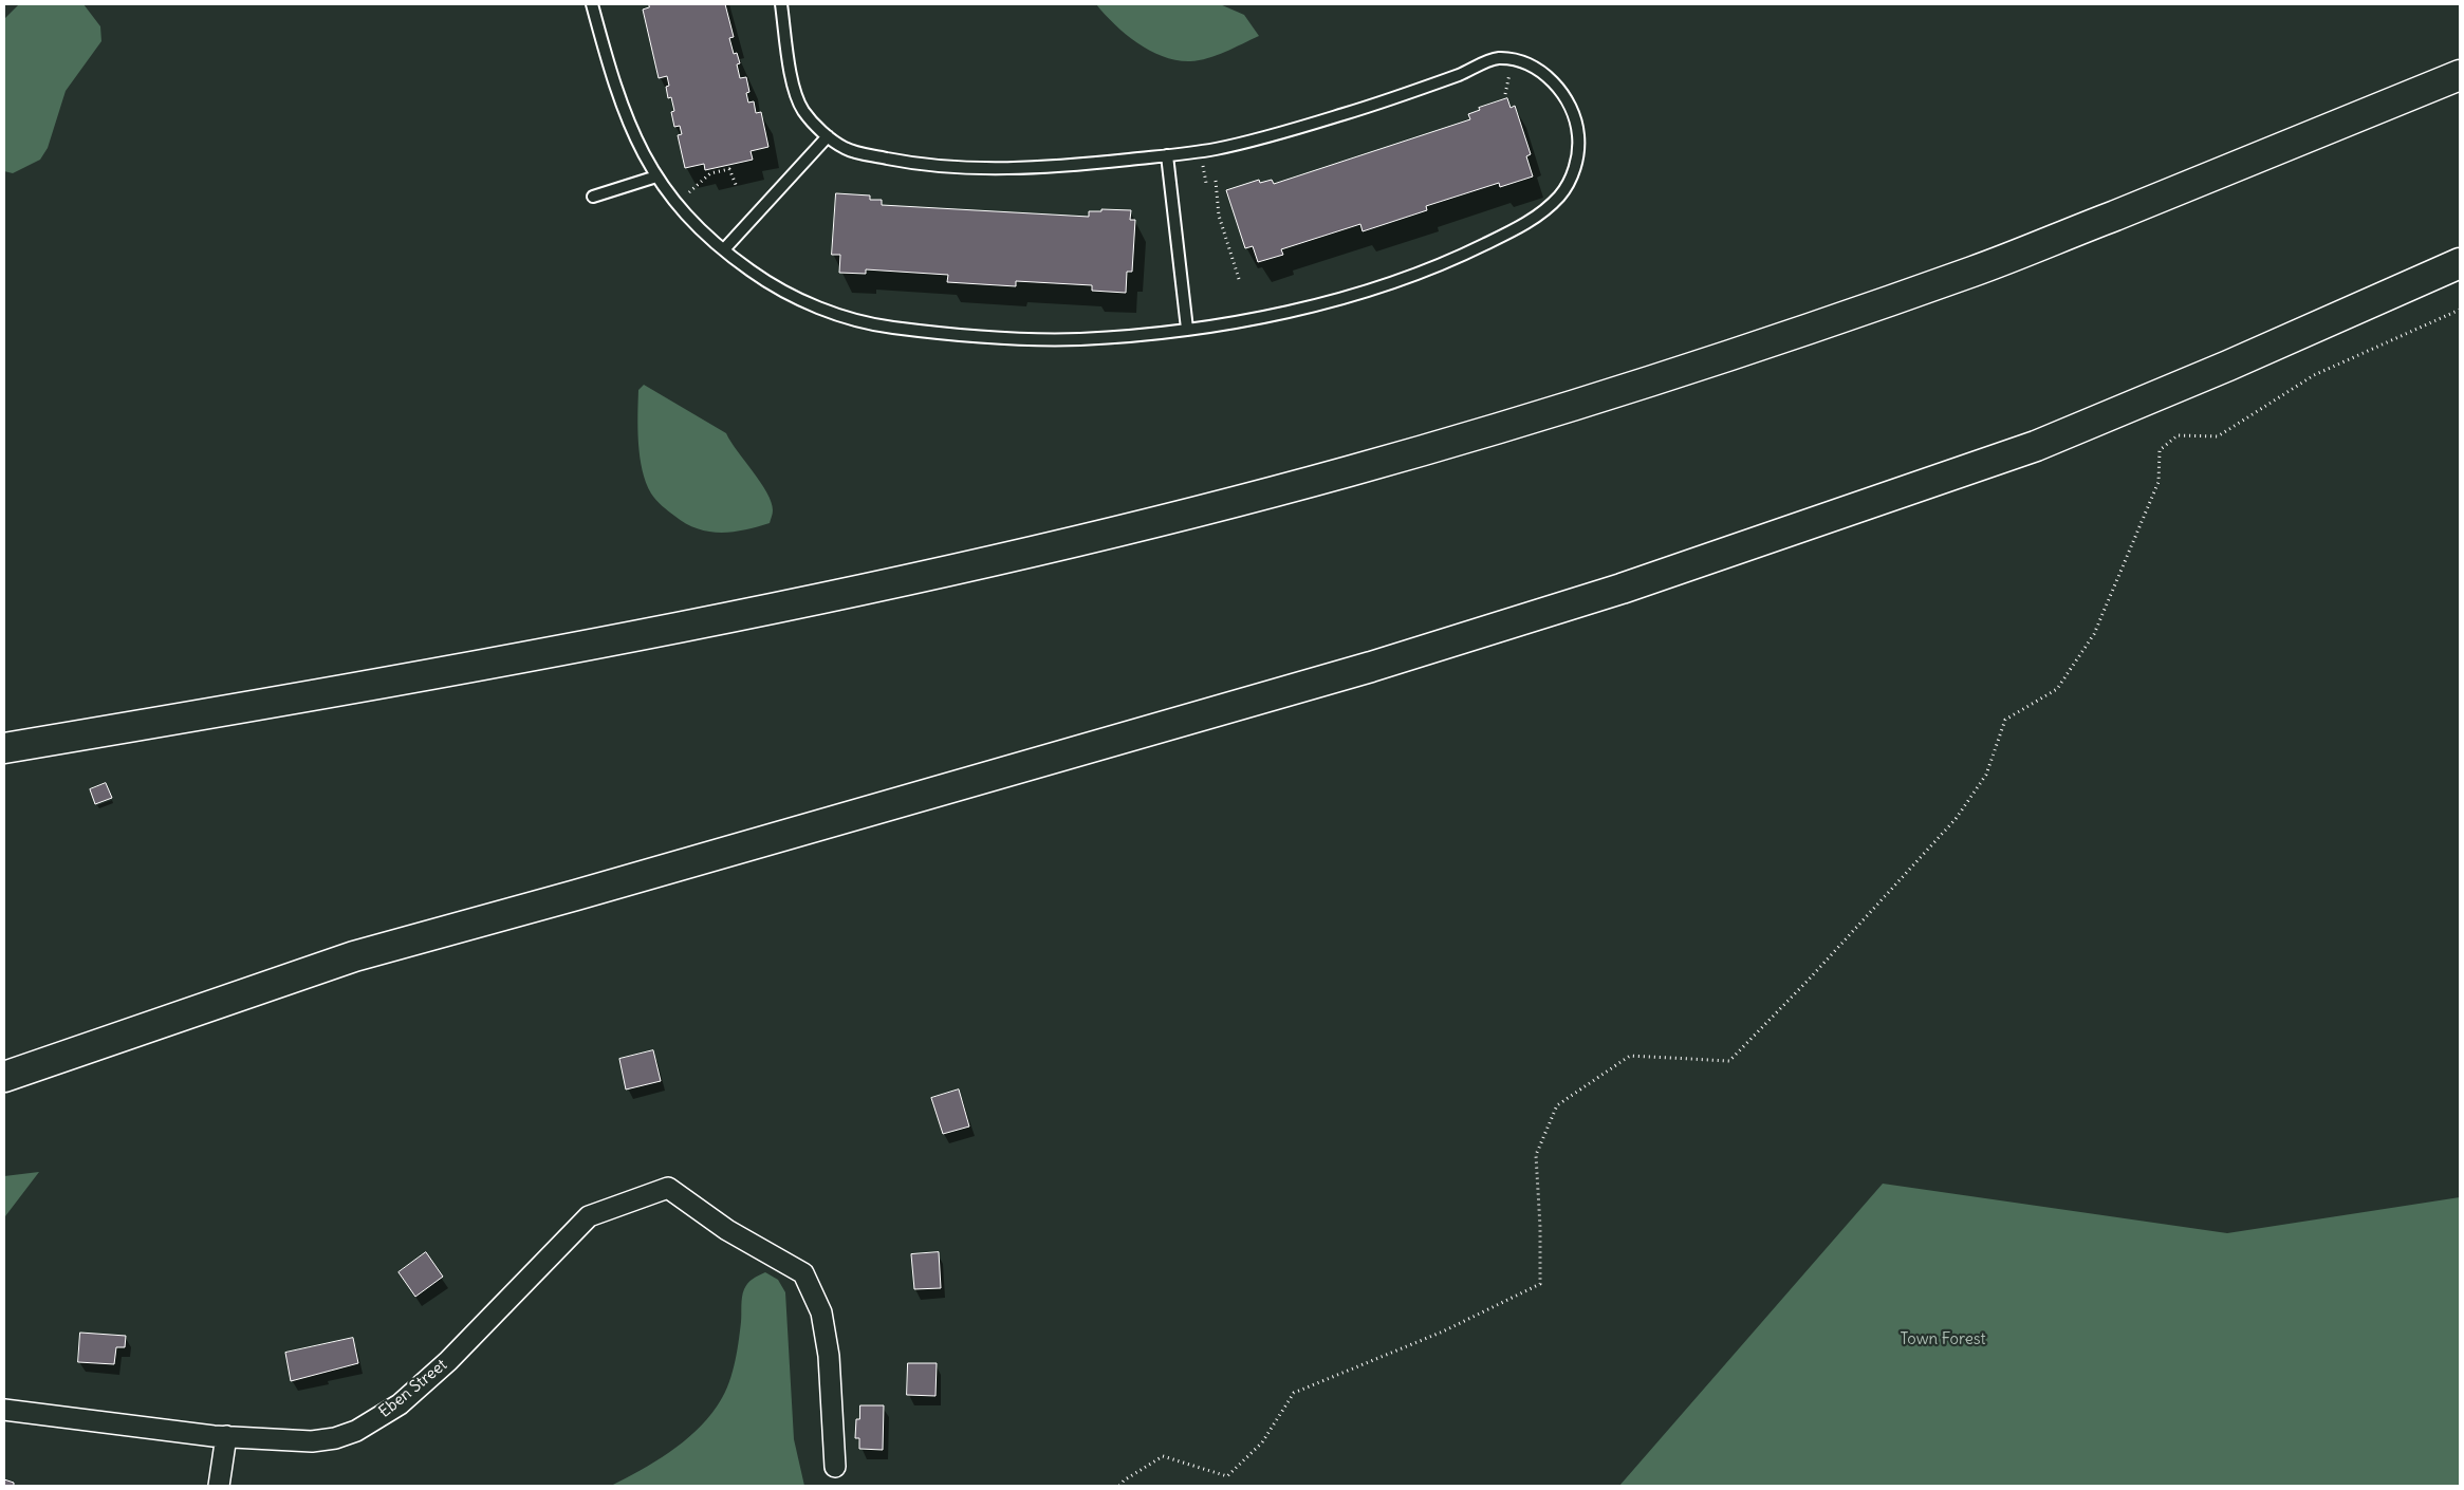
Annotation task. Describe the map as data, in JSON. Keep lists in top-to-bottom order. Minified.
{"streets":{"street":["Eben Street"]},"parks":["Town Forest"]}
